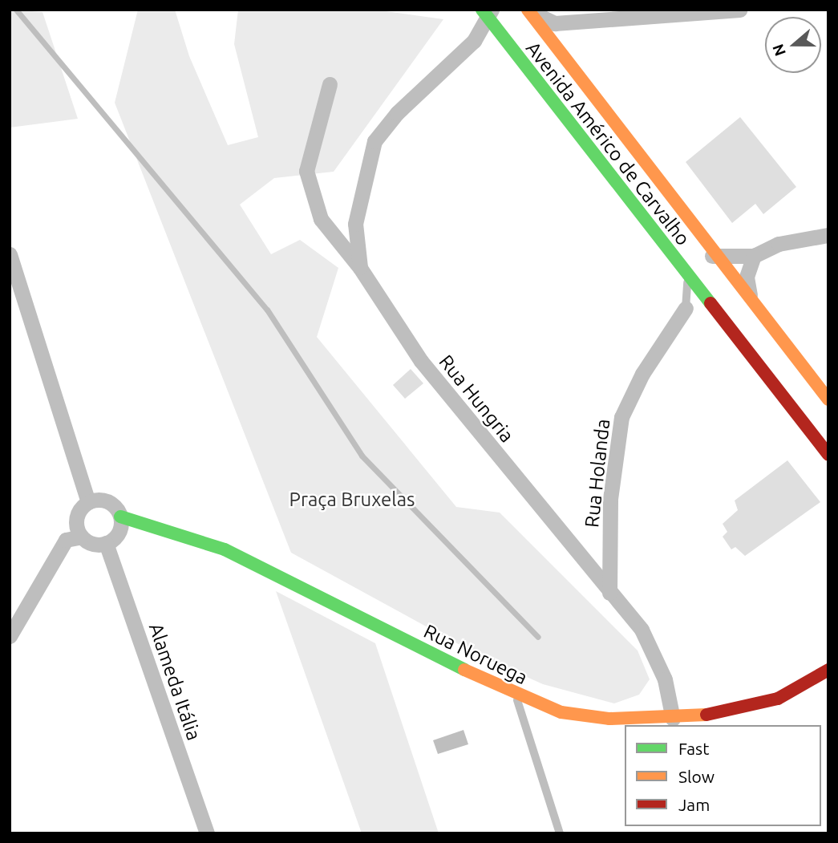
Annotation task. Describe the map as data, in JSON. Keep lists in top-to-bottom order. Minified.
{"streets":{"main road":["Avenida Américo de Carvalho","Rua Noruega"],"street":["Rua Hungria","Rua Holanda","Alameda Itália"]},"crossings":[["Avenida Américo de Carvalho","Rua Holanda"],["Rua Hungria","Rua Holanda"],["Rua Hungria","Rua Noruega"],["Rua Noruega","Alameda Itália"]],"parks":["Praça Bruxelas"],"legend":["Fast","Slow","Jam"],"north":"left"}
